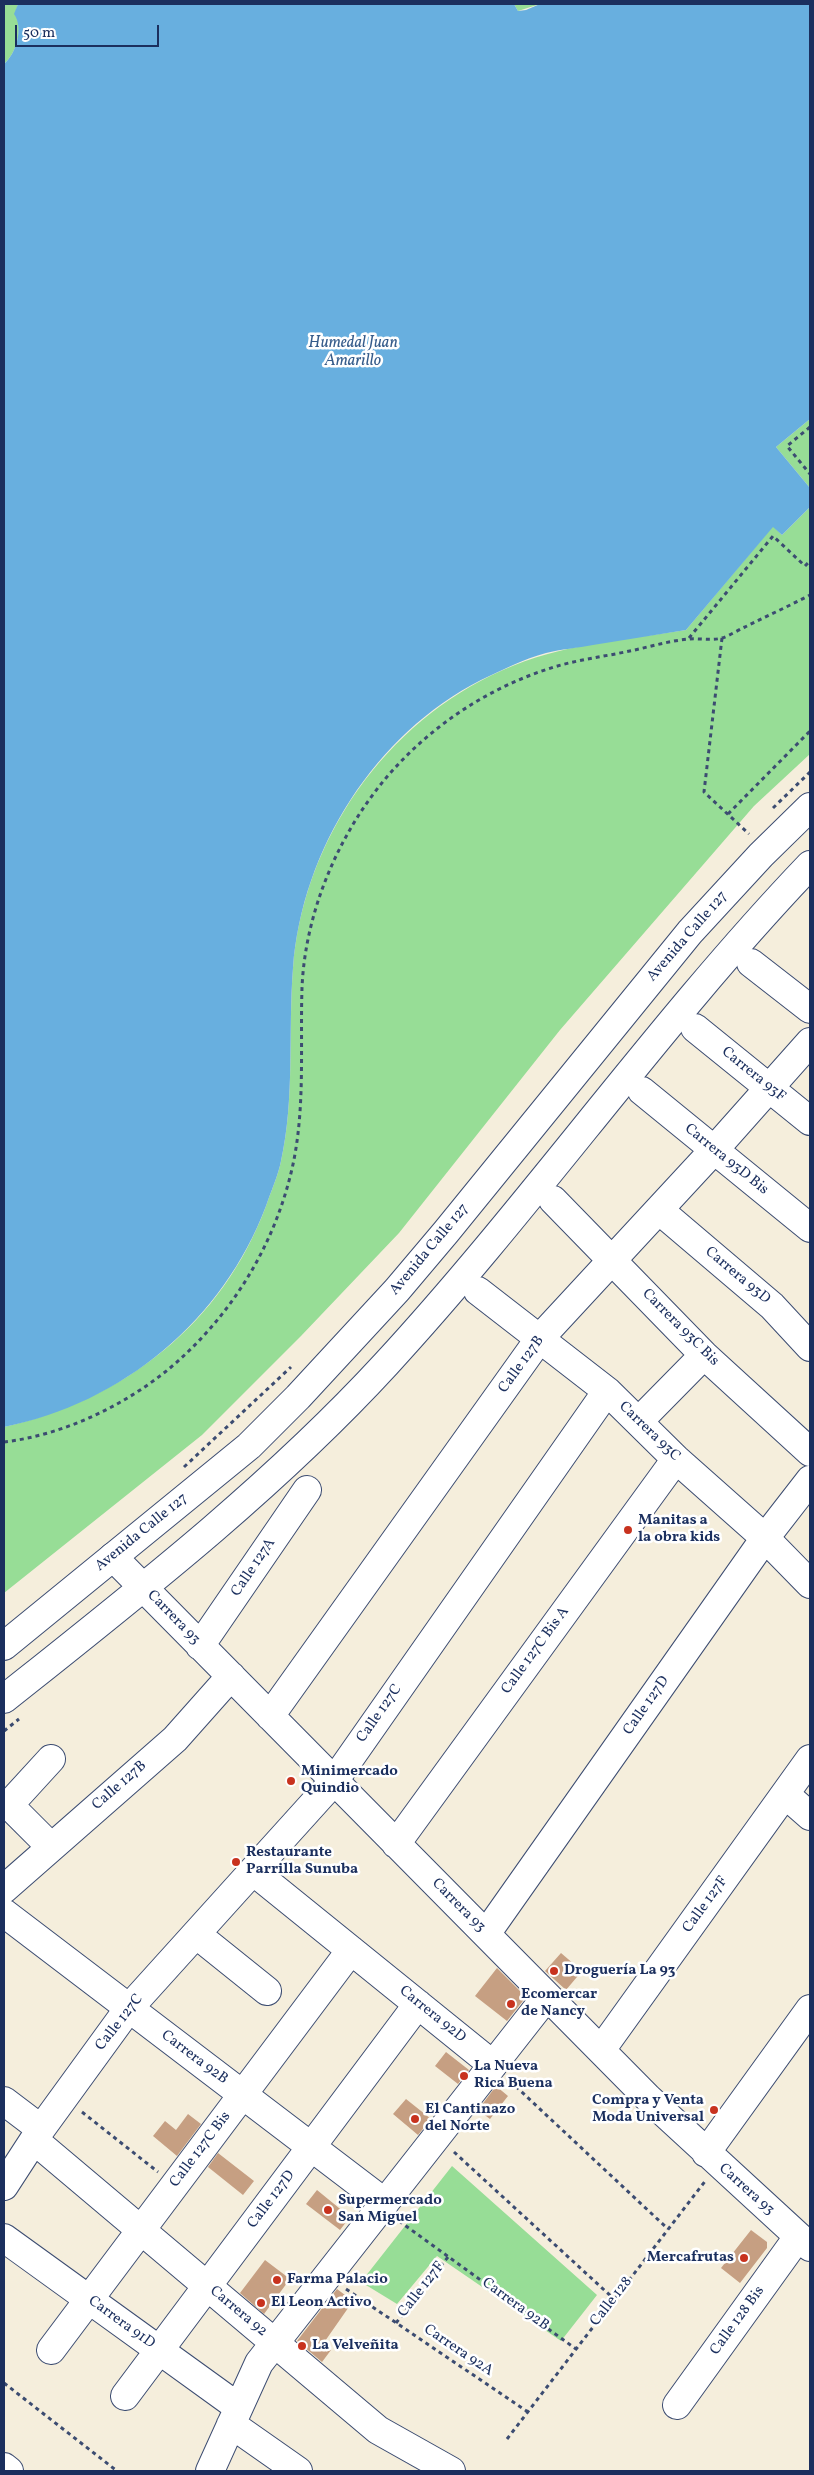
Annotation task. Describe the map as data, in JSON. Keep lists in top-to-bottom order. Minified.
{"streets":{"street":["Avenida Calle 127","Carrera 93F","Carrera 93D Bis","Carrera 93D","Carrera 93C Bis","Calle 127B","Carrera 93C","Calle 127A","Carrera 93","Calle 127C Bis A","Calle 127D","Calle 127C","Calle 127F","Carrera 92D","Carrera 92B","Calle 127C Bis","Carrera 92","Calle 128 Bis","Carrera 91D"],"path":["Calle 128","Carrera 92A"]},"crossings":[["Avenida Calle 127","Carrera 93"],["Carrera 93F","Calle 127B"],["Carrera 93D Bis","Calle 127B"],["Carrera 93D","Calle 127B"],["Carrera 93C Bis","Calle 127B"],["Calle 127B","Carrera 93C"],["Calle 127B","Carrera 93"],["Carrera 93C","Calle 127C Bis A"],["Carrera 93C","Calle 127D"],["Carrera 93C","Calle 127C"],["Calle 127A","Carrera 93"],["Carrera 93","Calle 127C Bis A"],["Carrera 93","Calle 127D"],["Carrera 93","Calle 127C"],["Carrera 93","Calle 127F"],["Carrera 93","Calle 128"],["Carrera 93","Calle 128 Bis"],["Calle 127D","Carrera 92D"],["Calle 127D","Carrera 92B"],["Calle 127D","Carrera 92"],["Calle 127D","Carrera 91D"],["Calle 127C","Carrera 92D"],["Calle 127C","Carrera 92B"],["Calle 127C","Carrera 92"],["Calle 127F","Carrera 92B"],["Calle 127F","Carrera 92A"],["Carrera 92D","Calle 127C Bis"],["Carrera 92B","Calle 127C Bis"],["Carrera 92B","Calle 128"],["Calle 127C Bis","Carrera 92"],["Calle 127C Bis","Carrera 91D"],["Calle 128","Carrera 92A"]],"water":["Humedal Juan Amarillo"],"places":["Manitas a la obra kids","Minimercado Quindio","Restaurante Parrilla Sunuba","Droguería La 93","Ecomercar de Nancy","La Nueva Rica Buena","Compra y Venta Moda Universal","El Cantinazo del Norte","Supermercado San Miguel","Mercafrutas","Farma Palacio","El Leon Activo","La Velveñita"],"scale_bar":"50 m"}
